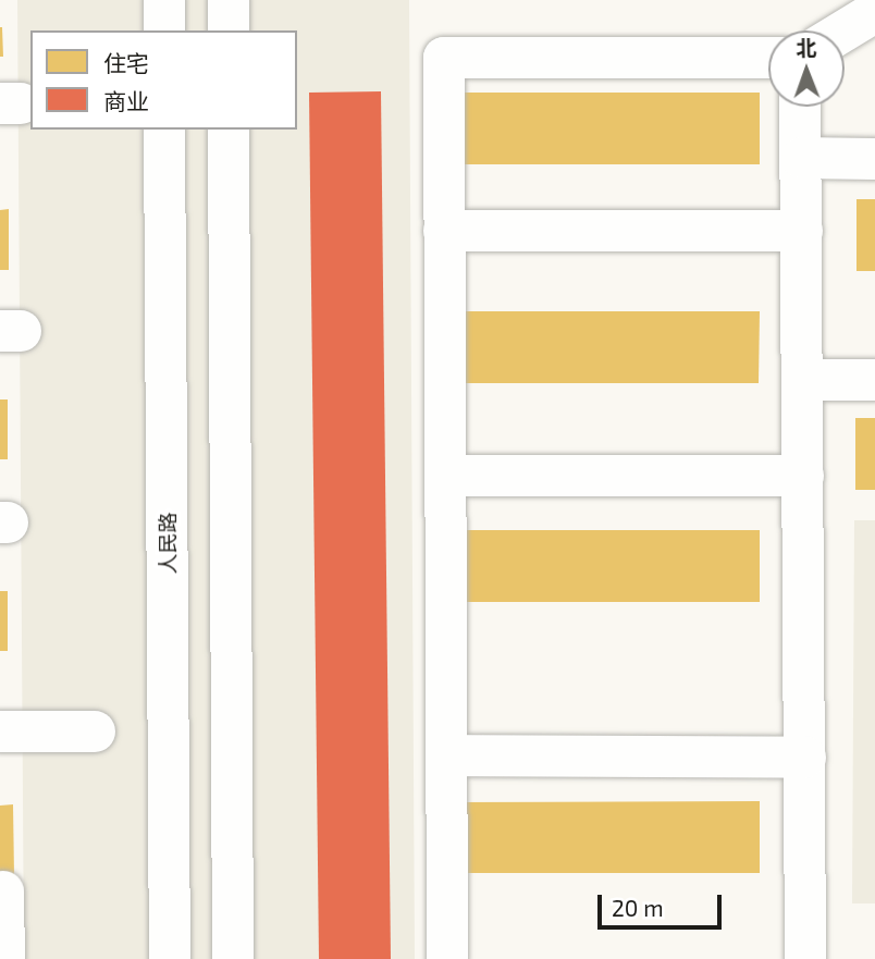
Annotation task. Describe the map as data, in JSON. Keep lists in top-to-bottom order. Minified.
{"streets":{"street":["人民路"]},"legend":["住宅","商业"],"scale_bar":"20 m","north":"top"}
